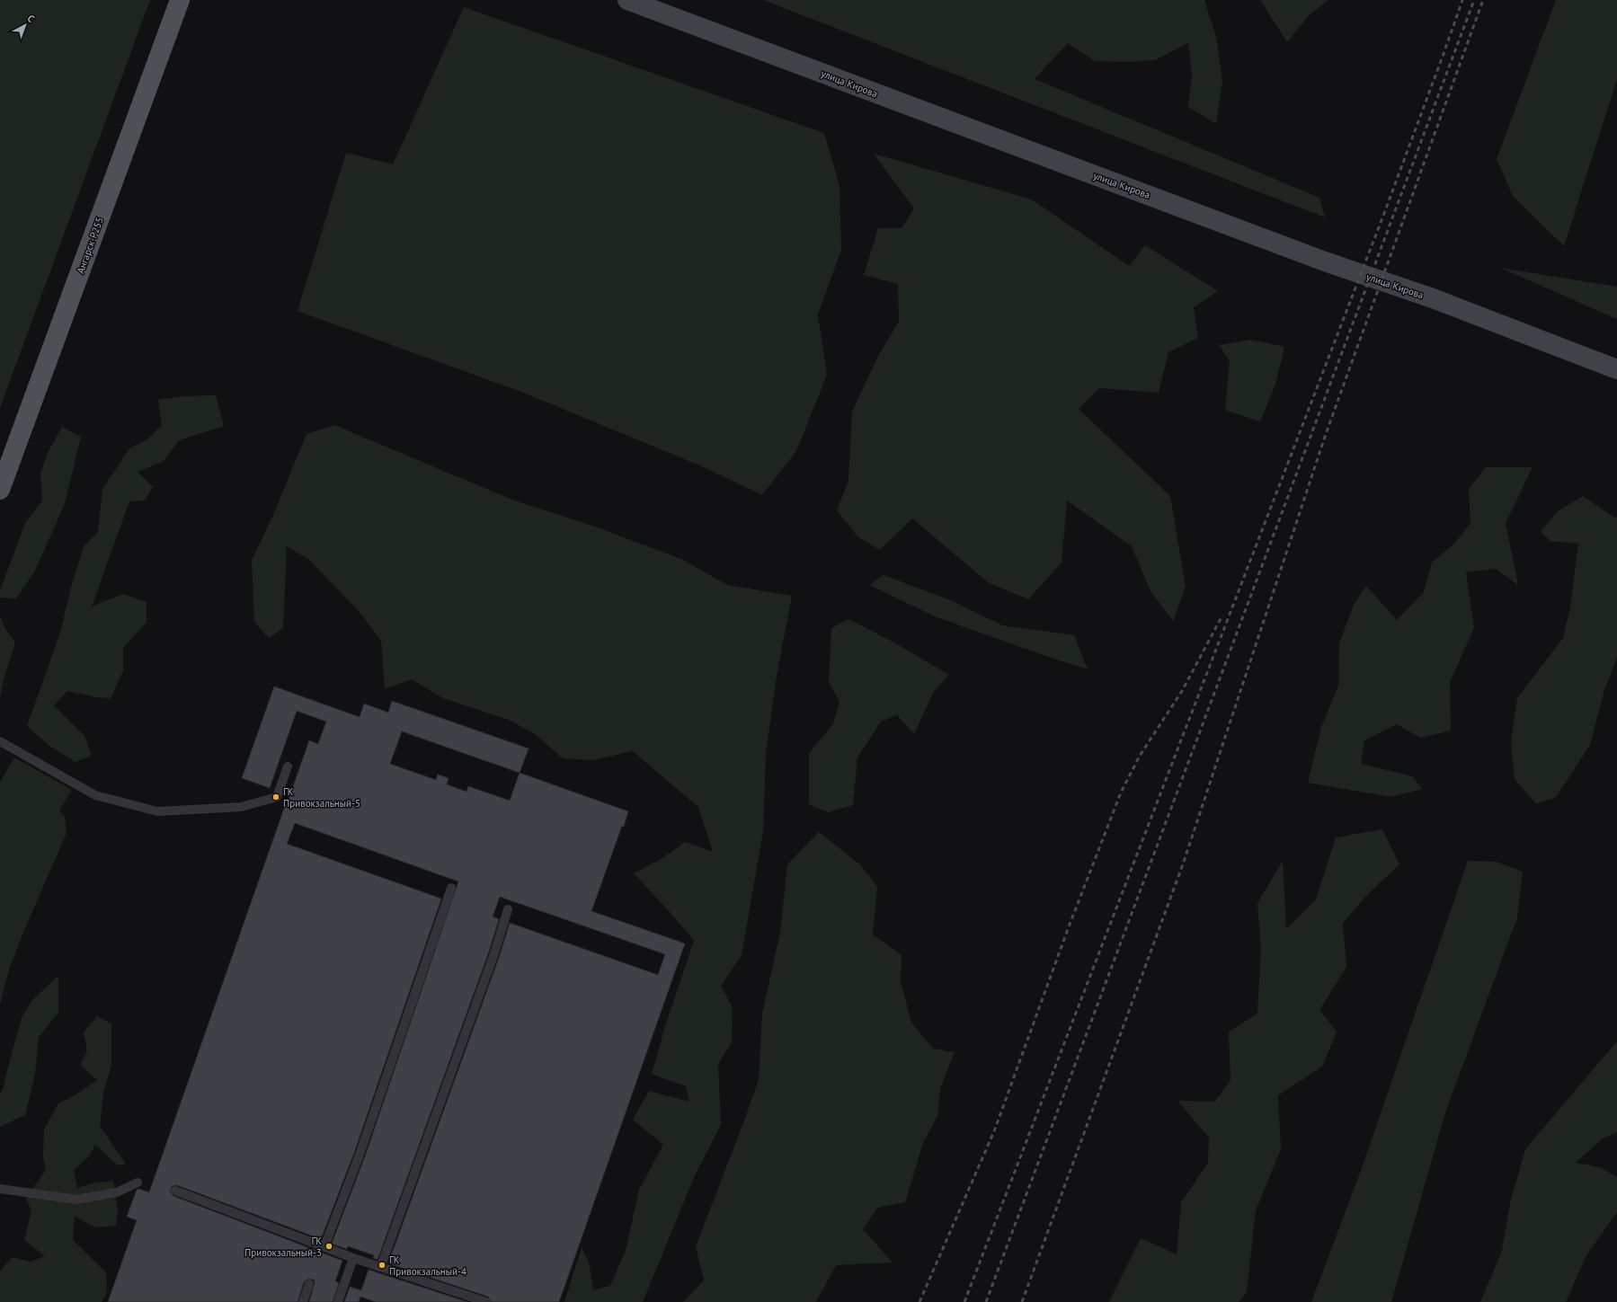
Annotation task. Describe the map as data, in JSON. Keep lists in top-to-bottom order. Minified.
{"streets":{"main road":["Ангарск-Р255"],"street":["улица Кирова"]},"places":["ГК Привокзальный-5","ГК Привокзальный-3","ГК Привокзальный-4"],"north":"top right"}
